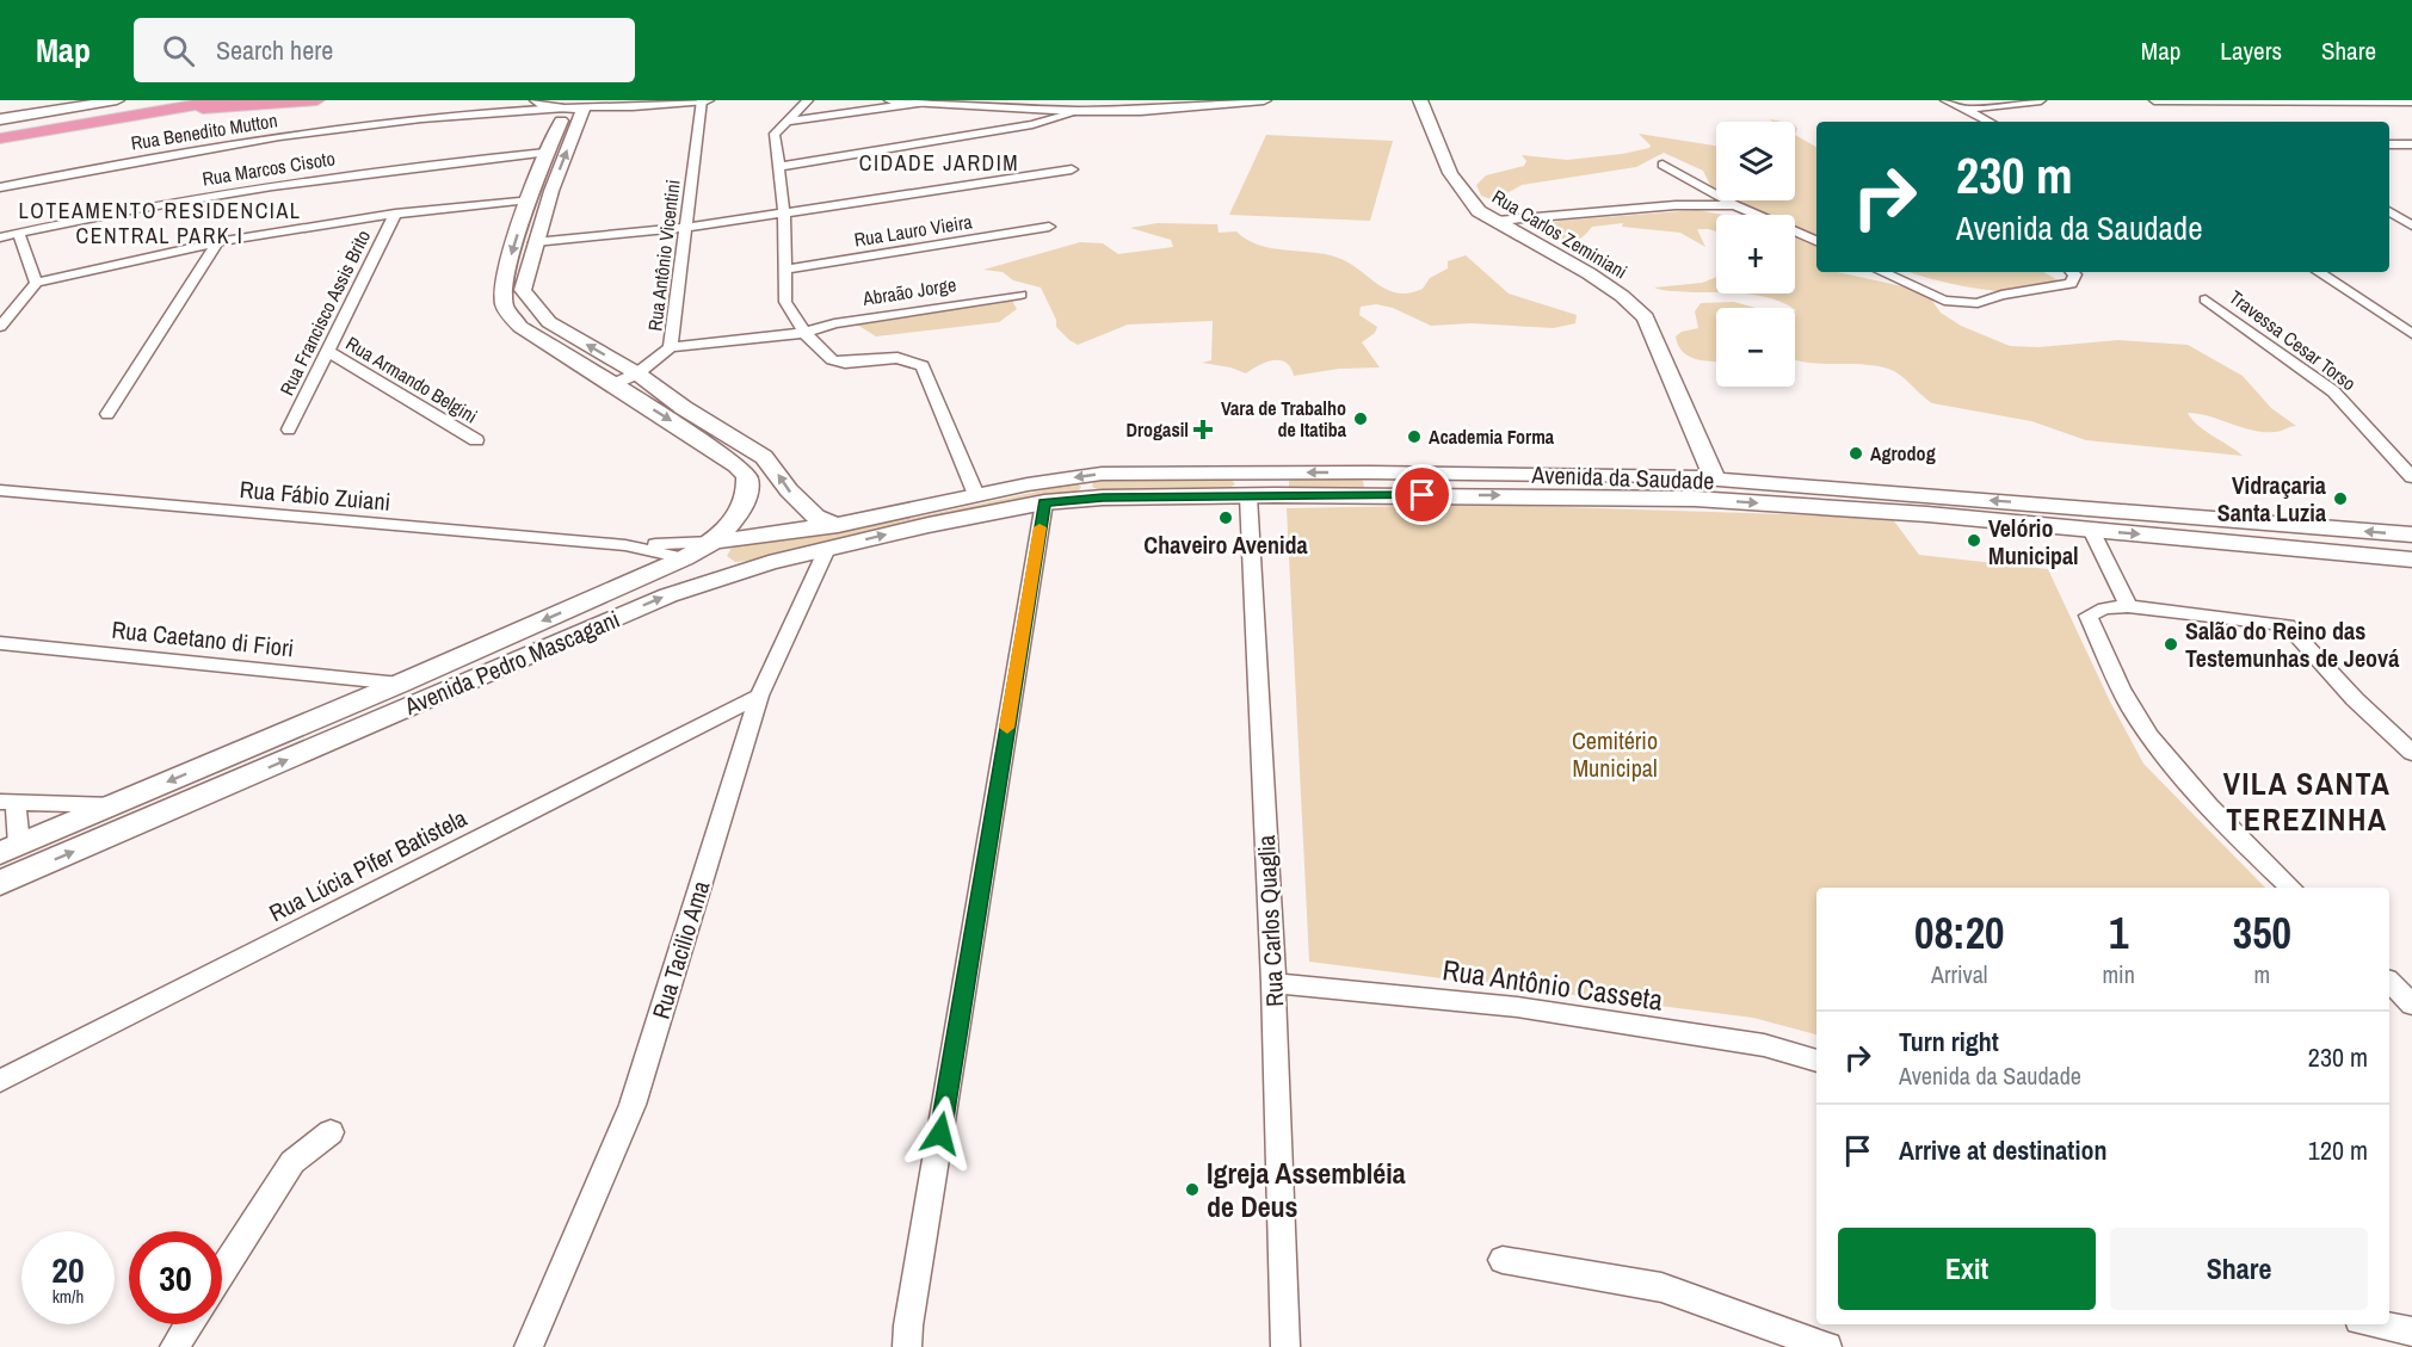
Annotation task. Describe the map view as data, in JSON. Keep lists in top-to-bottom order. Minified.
{"streets":{"main road":["Rua Carlos Zeminiani","Avenida da Saudade","Avenida Pedro Mascagani"],"street":["Rua Benedito Mutton","Rua Marcos Cisoto","Rua Lauro Vieira","Rua Antônio Vicentini","Abraão Jorge","Rua Francisco Assis Brito","Travessa Cesar Torso","Rua Armando Belgini","Rua Fábio Zuiani","Rua Caetano di Fiori","Rua Lúcia Pifer Batistela","Rua Carlos Quaglia","Rua Tacilio Ama","Rua Antônio Casseta"]},"crossings":[["Rua Carlos Zeminiani","Avenida da Saudade"],["Rua Antônio Vicentini","Abraão Jorge"],["Rua Francisco Assis Brito","Rua Armando Belgini"],["Avenida da Saudade","Rua Fábio Zuiani"],["Avenida da Saudade","Avenida Pedro Mascagani"],["Avenida da Saudade","Rua Carlos Quaglia"],["Rua Fábio Zuiani","Avenida Pedro Mascagani"],["Rua Caetano di Fiori","Avenida Pedro Mascagani"],["Avenida Pedro Mascagani","Rua Tacilio Ama"],["Rua Lúcia Pifer Batistela","Rua Tacilio Ama"],["Rua Carlos Quaglia","Rua Antônio Casseta"]],"districts":["CIDADE JARDIM","LOTEAMENTO RESIDENCIAL CENTRAL PARK I","VILA SANTA TEREZINHA"],"parks":["Cemitério Municipal"],"places":{"other":["Vara de Trabalho de Itatiba","Academia Forma","Agrodog","Vidraçaria Santa Luzia","Chaveiro Avenida","Velório Municipal","Salão do Reino das Testemunhas de Jeová","Igreja Assembléia de Deus"],"health":["Drogasil"]},"page":{"header":"Map","search":"Search here","nav":["Map","Layers","Share"],"map_buttons":["+","−"],"turn":["230 m","Avenida da Saudade"],"eta":["08:20","Arrival","1","min","350","m"],"list":[{"name":"Turn right","note":"Avenida da Saudade","value":"230 m"},{"name":"Arrive at destination","value":"120 m"}],"buttons":["Exit","Share"],"speed":"20 km/h","limit":"30"}}
